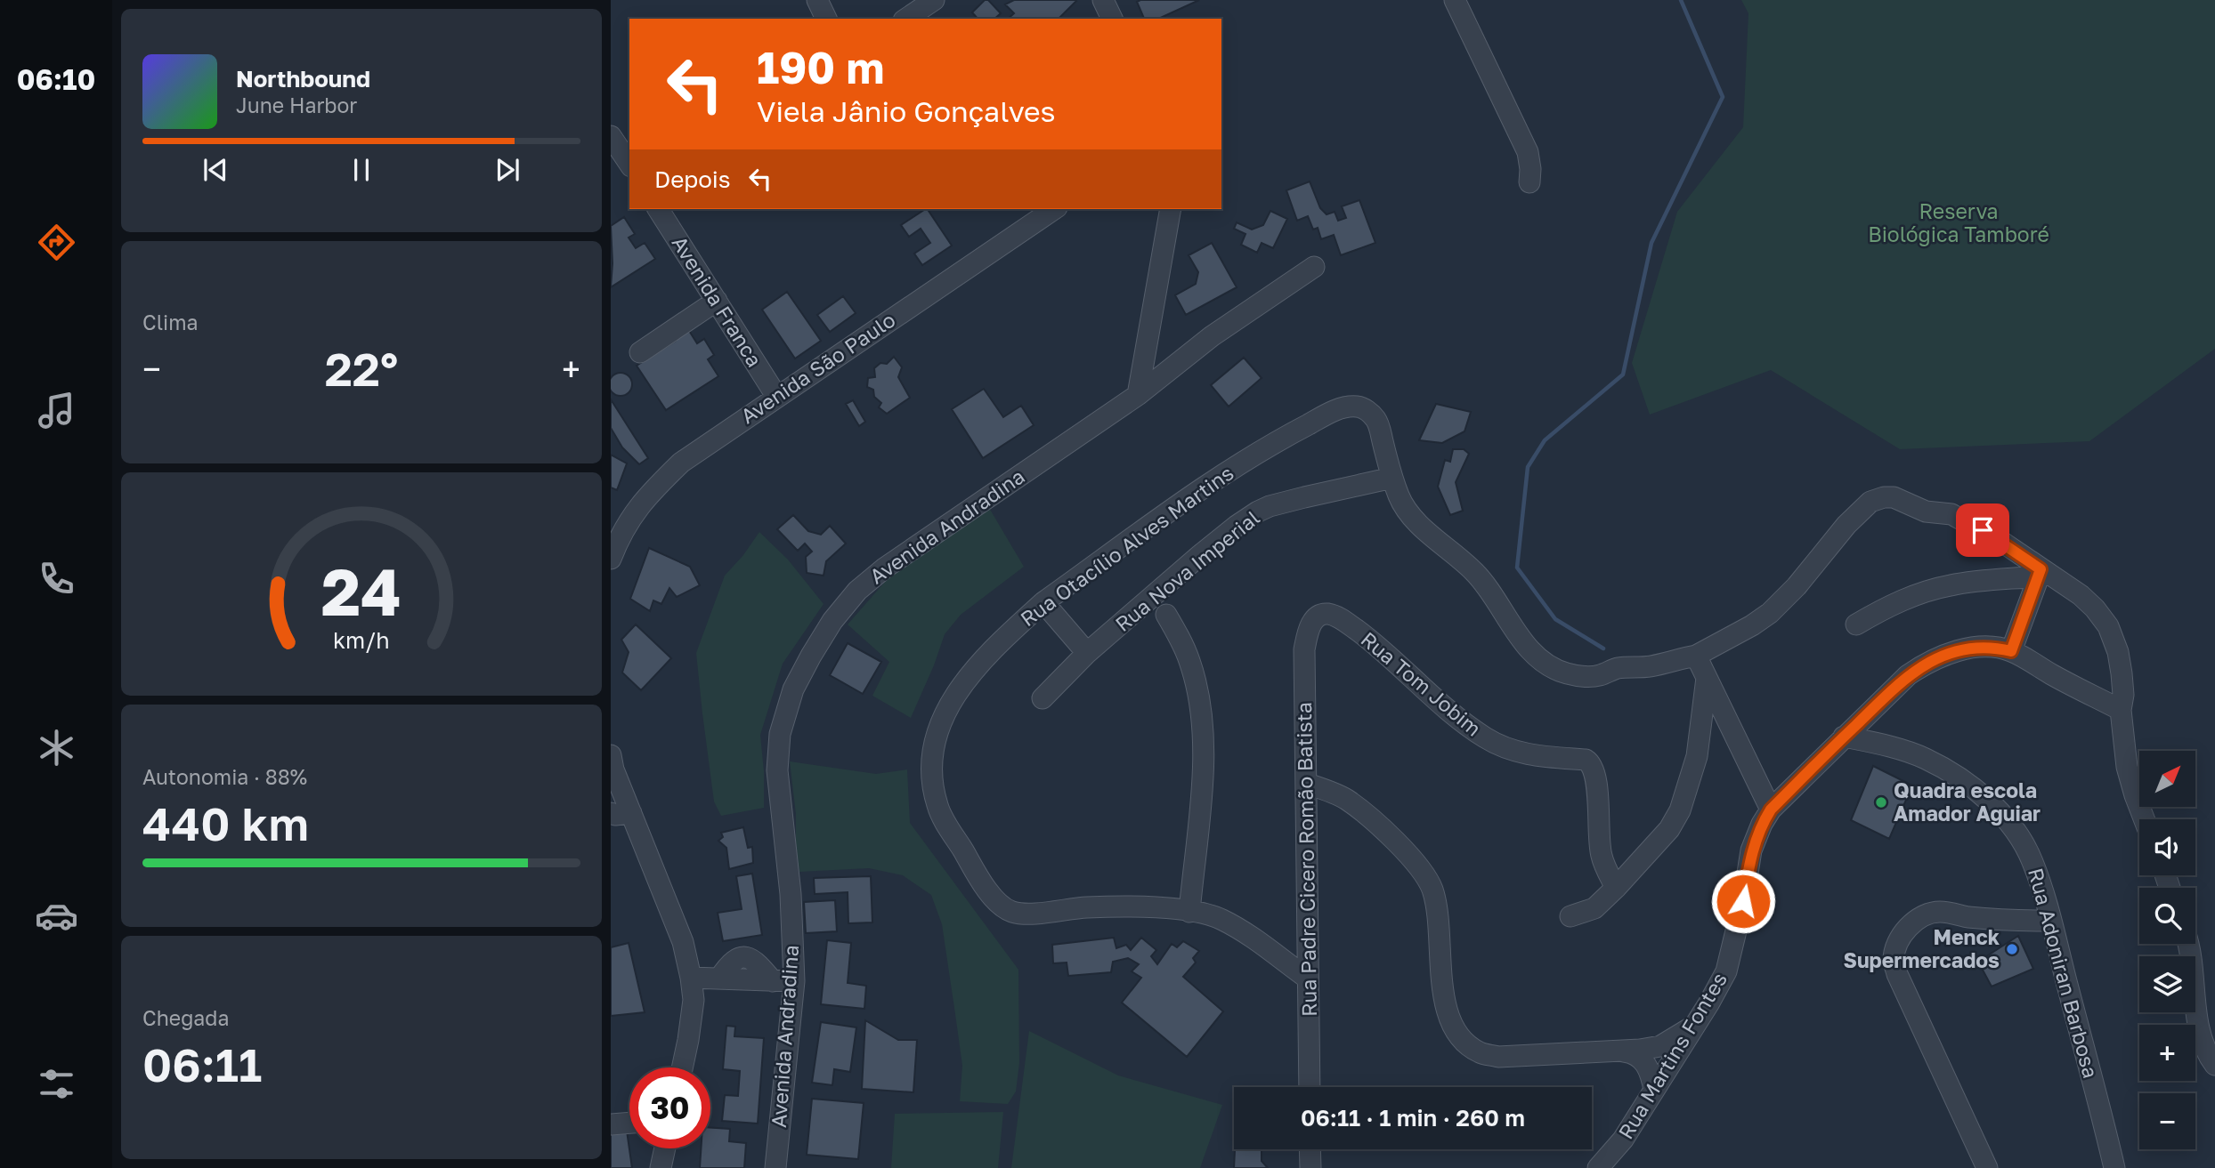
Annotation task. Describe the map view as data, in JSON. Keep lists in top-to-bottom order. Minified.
{"streets":{"street":["Avenida Franca","Avenida São Paulo","Avenida Andradina","Rua Otacílio Alves Martins","Rua Nova Imperial","Rua Tom Jobim","Rua Padre Cicero Romão Batista","Rua Adoniran Barbosa","Rua Martins Fontes"]},"crossings":[["Avenida Franca","Avenida São Paulo"],["Rua Otacílio Alves Martins","Rua Nova Imperial"],["Rua Otacílio Alves Martins","Rua Padre Cicero Romão Batista"],["Rua Otacílio Alves Martins","Rua Martins Fontes"],["Rua Tom Jobim","Rua Padre Cicero Romão Batista"],["Rua Adoniran Barbosa","Rua Martins Fontes"]],"parks":["Reserva Biológica Tamboré"],"places":["Quadra escola Amador Aguiar","Menck Supermercados"],"north":"top right","page":{"tabs":"06:10","turn":["190 m","Viela Jânio Gonçalves"],"song":["Northbound","June Harbor"],"then":"Depois","tile":["Clima",["Autonomia · 88%","440 km"],["Chegada","06:11"]],"heat":["−","22°","+"],"map_buttons":["+","−"],"limit":"30","trip":"06:11 · 1 min · 260 m","gauge":["24","km/h"]}}
